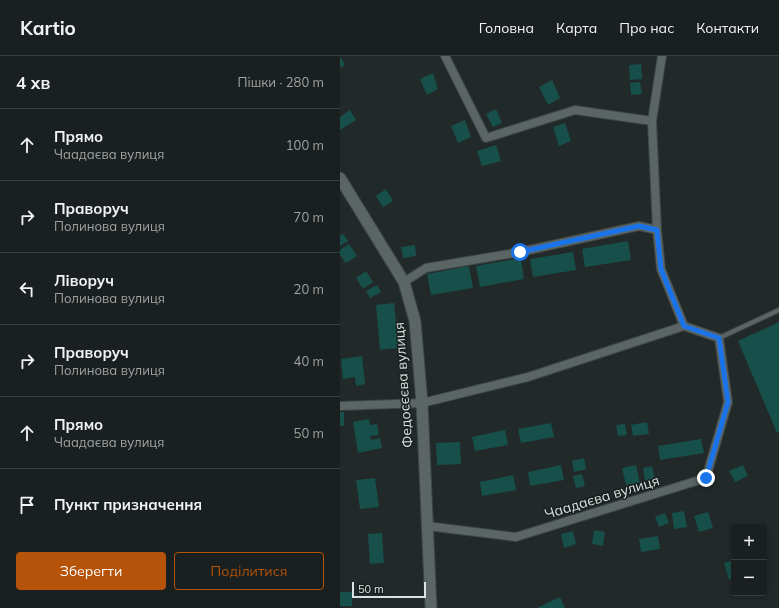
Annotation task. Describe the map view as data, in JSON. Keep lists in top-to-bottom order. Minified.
{"streets":{"main road":["Федосєєва вулиця"],"street":["Чаадаєва вулиця"]},"crossings":[["Федосєєва вулиця","Чаадаєва вулиця"]],"scale_bar":"50 m","page":{"header":"Kartio","nav":["Головна","Карта","Про нас","Контакти"],"heading":["4 хв","Пішки · 280 m"],"list":[["Прямо","Чаадаєва вулиця","100 m"],["Праворуч","Полинова вулиця","70 m"],["Ліворуч","Полинова вулиця","20 m"],["Праворуч","Полинова вулиця","40 m"],["Прямо","Чаадаєва вулиця","50 m"],"Пункт призначення"],"map_buttons":["+","−"],"buttons":["Зберегти","Поділитися"],"scale":"50 m"}}
